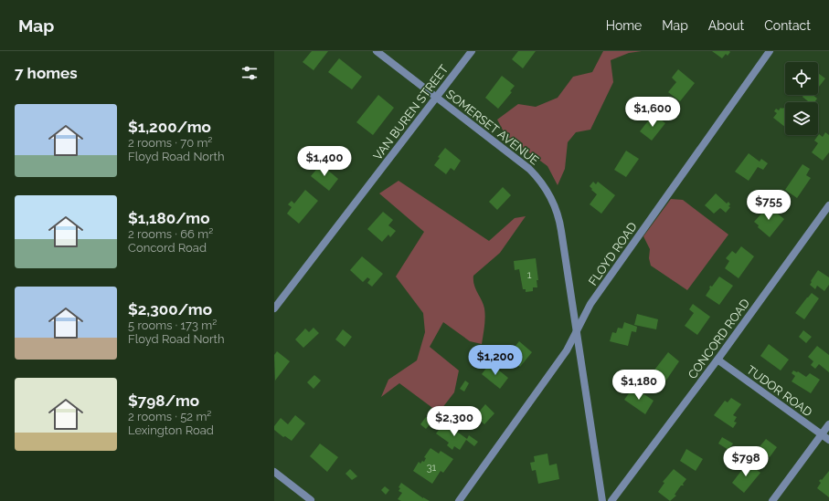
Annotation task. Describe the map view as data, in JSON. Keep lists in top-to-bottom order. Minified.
{"streets":{"street":["VAN BUREN STREET","SOMERSET AVENUE","FLOYD ROAD","CONCORD ROAD","TUDOR ROAD"]},"crossings":[["VAN BUREN STREET","SOMERSET AVENUE"],["SOMERSET AVENUE","FLOYD ROAD"],["CONCORD ROAD","TUDOR ROAD"]],"house_numbers":["1","31"],"page":{"header":"Map","nav":["Home","Map","About","Contact"],"heading":"7 homes","list":[{"name":"$1,200/mo","note":"2 rooms · 70 m² · Floyd Road North"},{"name":"$1,180/mo","note":"2 rooms · 66 m² · Concord Road"},{"name":"$2,300/mo","note":"5 rooms · 173 m² · Floyd Road North"},{"name":"$798/mo","note":"2 rooms · 52 m² · Lexington Road"}],"price":["$1,600","$1,400","$755","$1,200","$1,180","$2,300","$798"]}}
